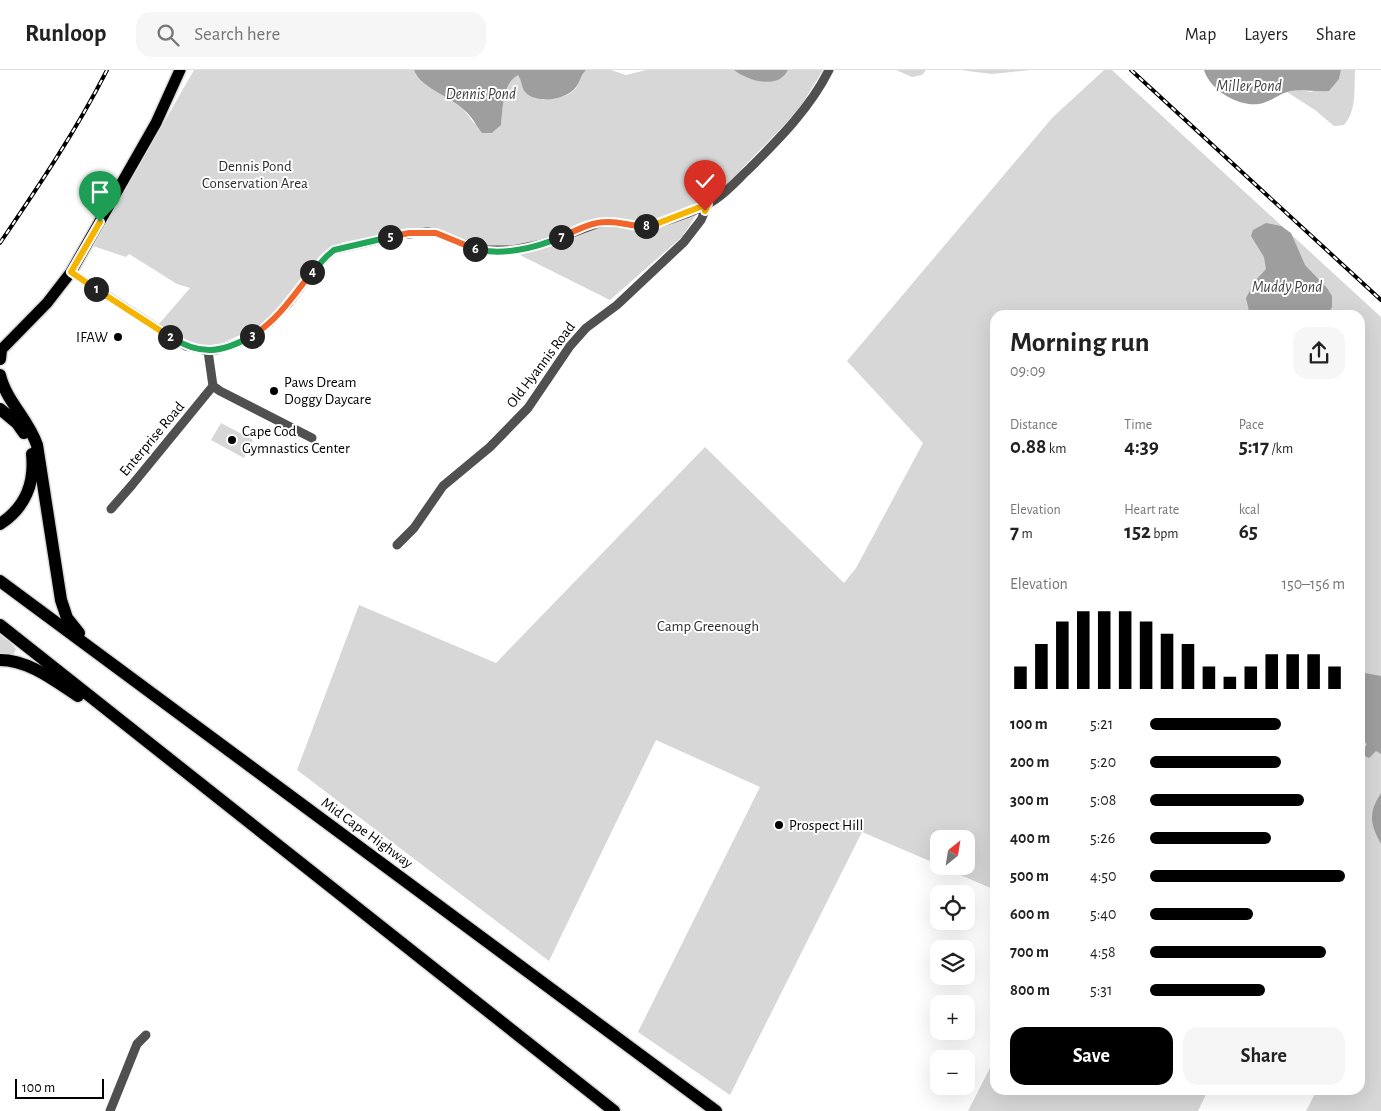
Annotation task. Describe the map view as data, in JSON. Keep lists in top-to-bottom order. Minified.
{"streets":{"highway":["Mid Cape Highway"],"street":["Old Hyannis Road","Enterprise Road"]},"water":["Miller Pond","Dennis Pond","Muddy Pond"],"parks":["Dennis Pond Conservation Area","Camp Greenough"],"places":["IFAW","Paws Dream Doggy Daycare","Cape Cod Gymnastics Center","Prospect Hill"],"scale_bar":"100 m","north":"top right","page":{"header":"Runloop","search":"Search here","nav":["Map","Layers","Share"],"pins":["8","5","7","6","4","1","3","2"],"heading":["Morning run","09:09"],"stats":[["Distance","0.88 km"],["Time","4:39"],["Pace","5:17 /km"],["Elevation","7 m"],["Heart rate","152 bpm"],["kcal","65"]],"chart":["Elevation","150–156 m"],"list":[{"name":"100 m","note":"5:21"},{"name":"200 m","note":"5:20"},{"name":"300 m","note":"5:08"},{"name":"400 m","note":"5:26"},{"name":"500 m","note":"4:50"},{"name":"600 m","note":"5:40"},{"name":"700 m","note":"4:58"},{"name":"800 m","note":"5:31"}],"map_buttons":["+","−"],"buttons":["Save","Share"],"scale":"100 m"}}
